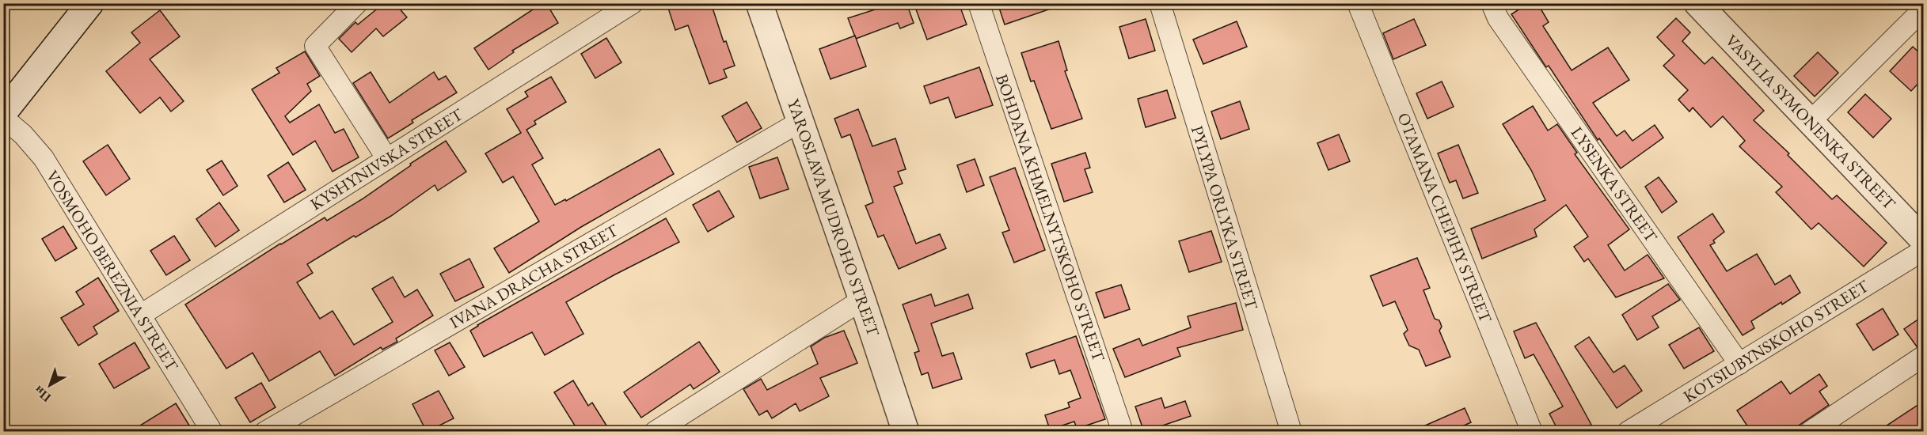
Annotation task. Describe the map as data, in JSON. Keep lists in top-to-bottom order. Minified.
{"streets":{"street":["VASYLIA SYMONENKA STREET","KYSHYNIVSKA STREET","LYSENKA STREET","YAROSLAVA MUDROHO STREET","BOHDANA KHMELNYTSKOHO STREET","PYLYPA ORLYKA STREET","OTAMANA CHEPIHY STREET","VOSMOHO BEREZNIA STREET","IVANA DRACHA STREET","KOTSIUBYNSKOHO STREET"]},"crossings":[["KYSHYNIVSKA STREET","VOSMOHO BEREZNIA STREET"],["LYSENKA STREET","KOTSIUBYNSKOHO STREET"],["YAROSLAVA MUDROHO STREET","IVANA DRACHA STREET"]],"north":"bottom left"}
